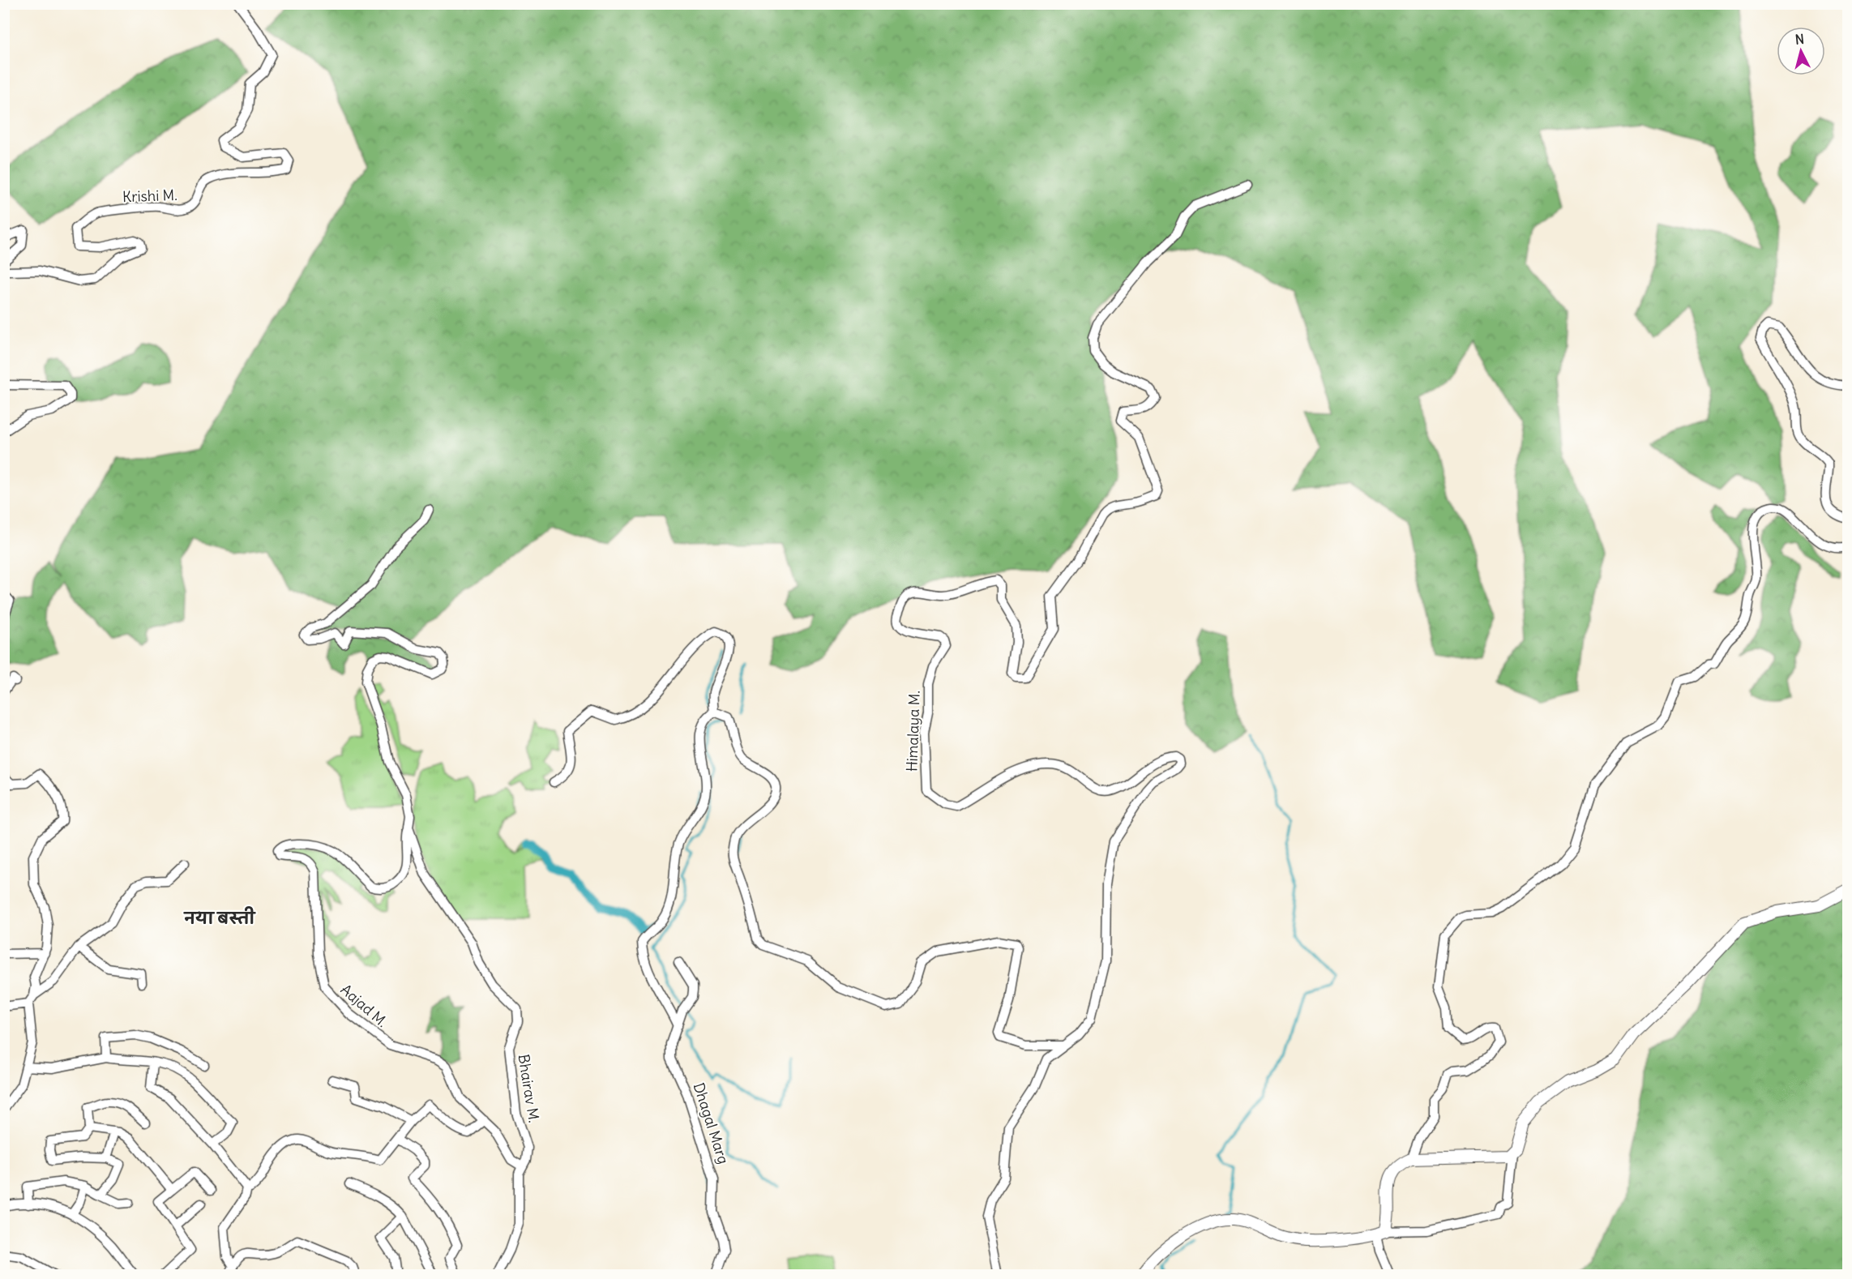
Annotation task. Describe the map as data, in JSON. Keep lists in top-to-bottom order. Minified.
{"streets":{"street":["Krishi M.","Himalaya M.","Aajad M.","Bhairav M.","Dhagal Marg"]},"crossings":[["Aajad M.","Bhairav M."]],"districts":["नया बस्ती"],"north":"top"}
